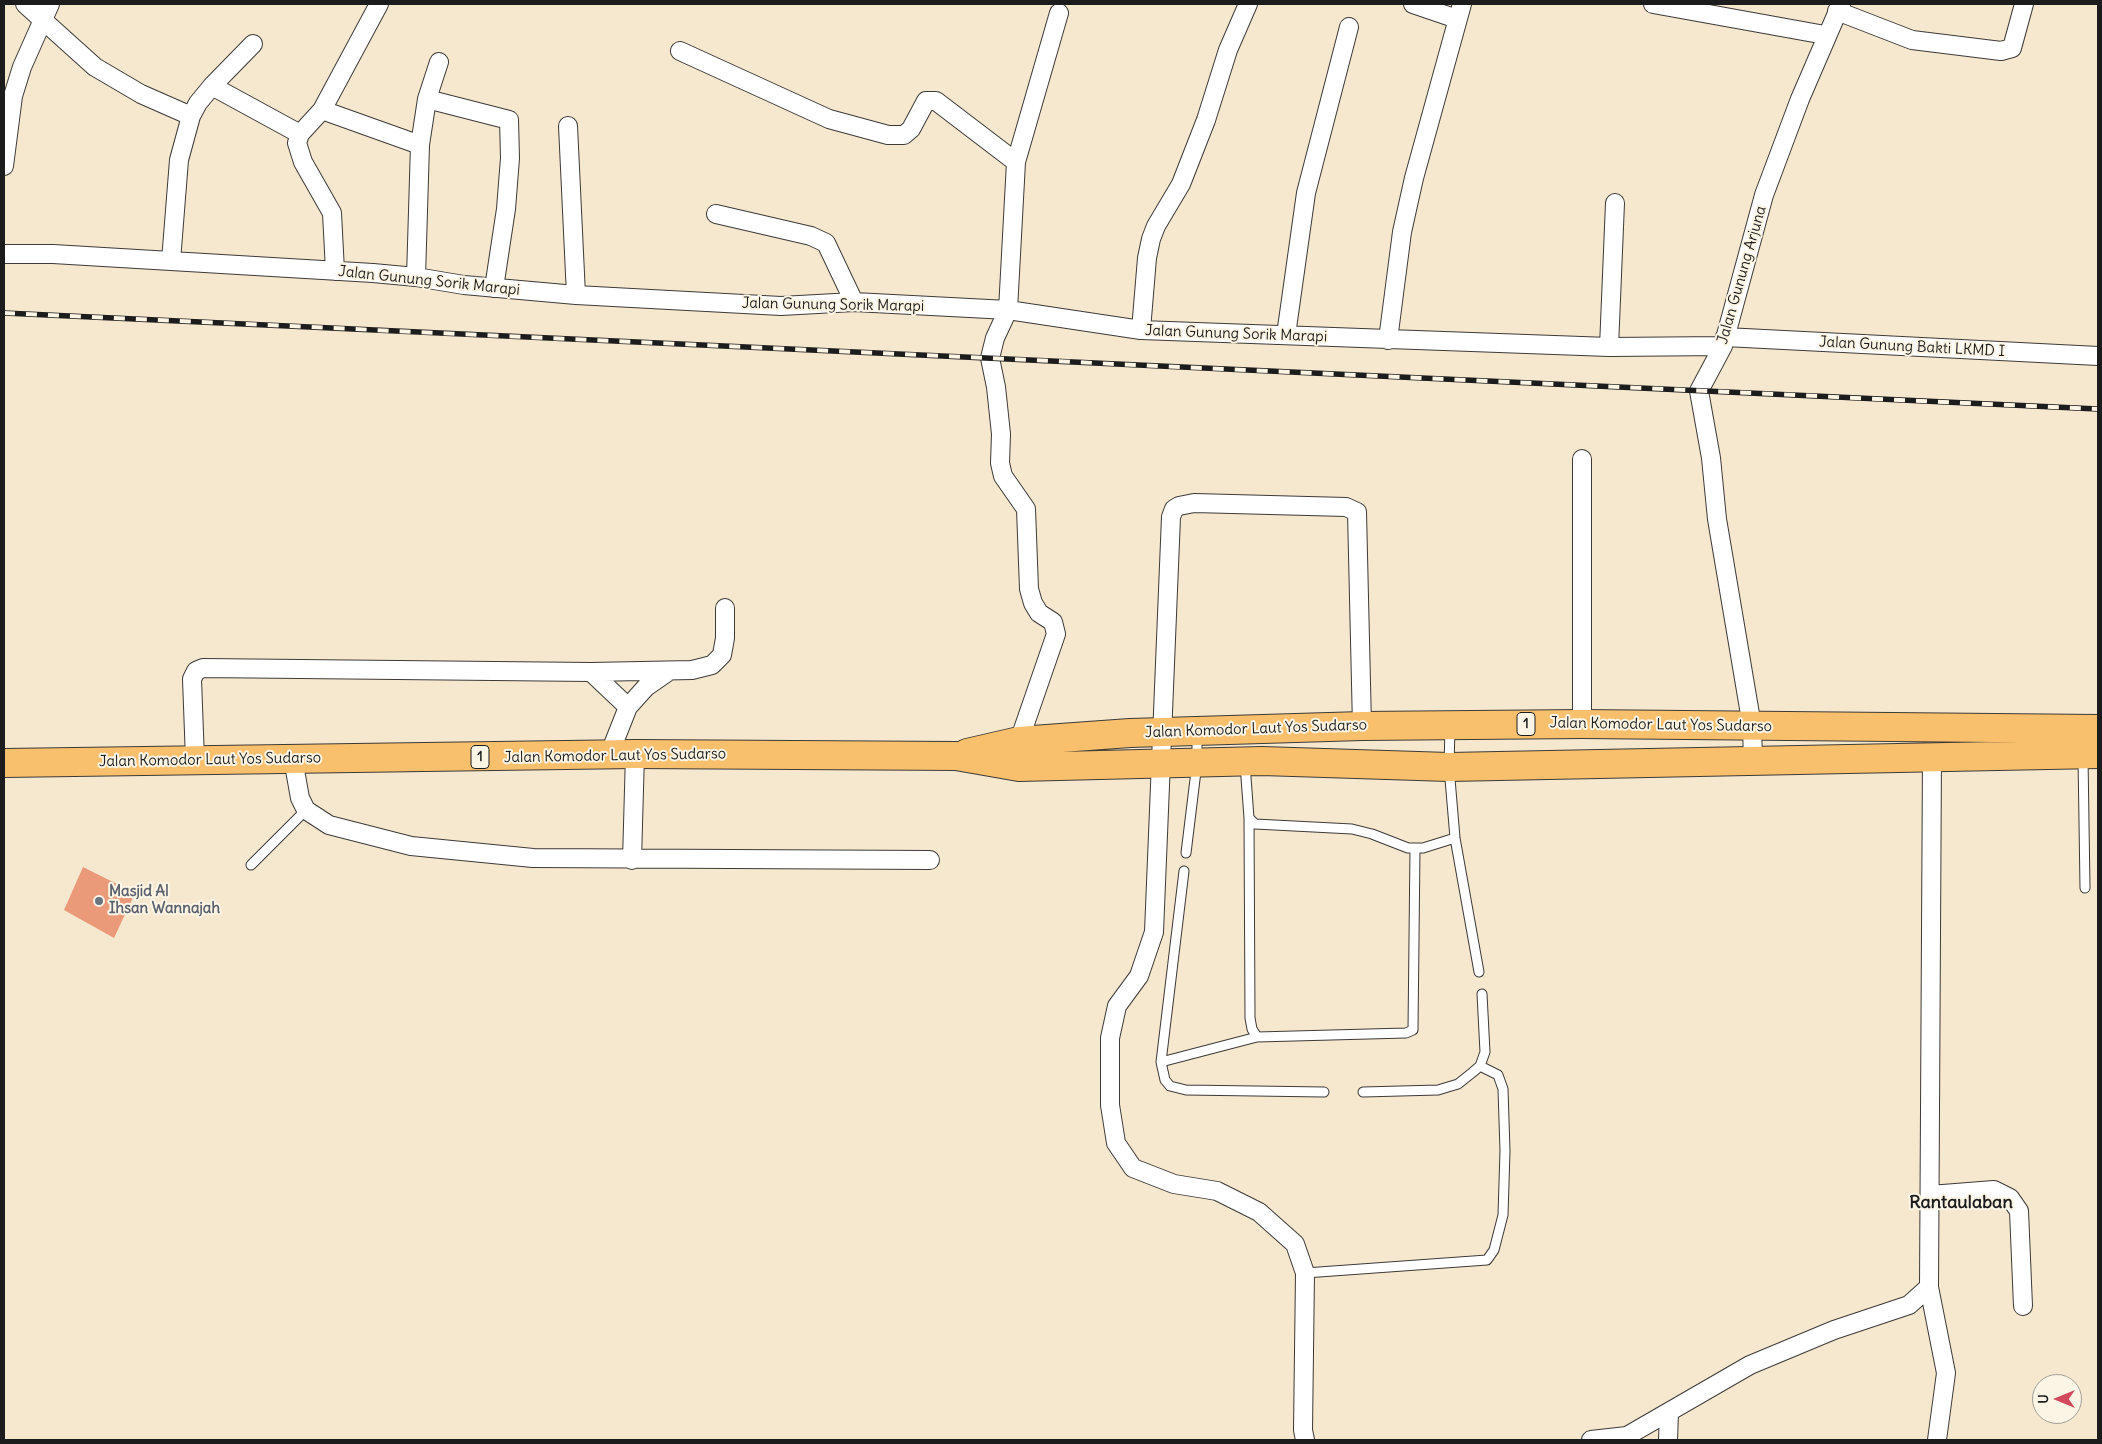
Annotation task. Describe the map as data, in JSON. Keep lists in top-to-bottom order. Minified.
{"streets":{"highway":["1","Jalan Komodor Laut Yos Sudarso"],"street":["Jalan Gunung Arjuna","Jalan Gunung Sorik Marapi","Jalan Gunung Bakti LKMD I"]},"crossings":[["Jalan Gunung Arjuna","Jalan Gunung Sorik Marapi"],["Jalan Gunung Arjuna","Jalan Gunung Bakti LKMD I"],["Jalan Gunung Arjuna","Jalan Komodor Laut Yos Sudarso"],["Jalan Gunung Sorik Marapi","Jalan Gunung Bakti LKMD I"]],"districts":["Rantaulaban"],"places":["Masjid Al Ihsan Wannajah"],"north":"left"}
